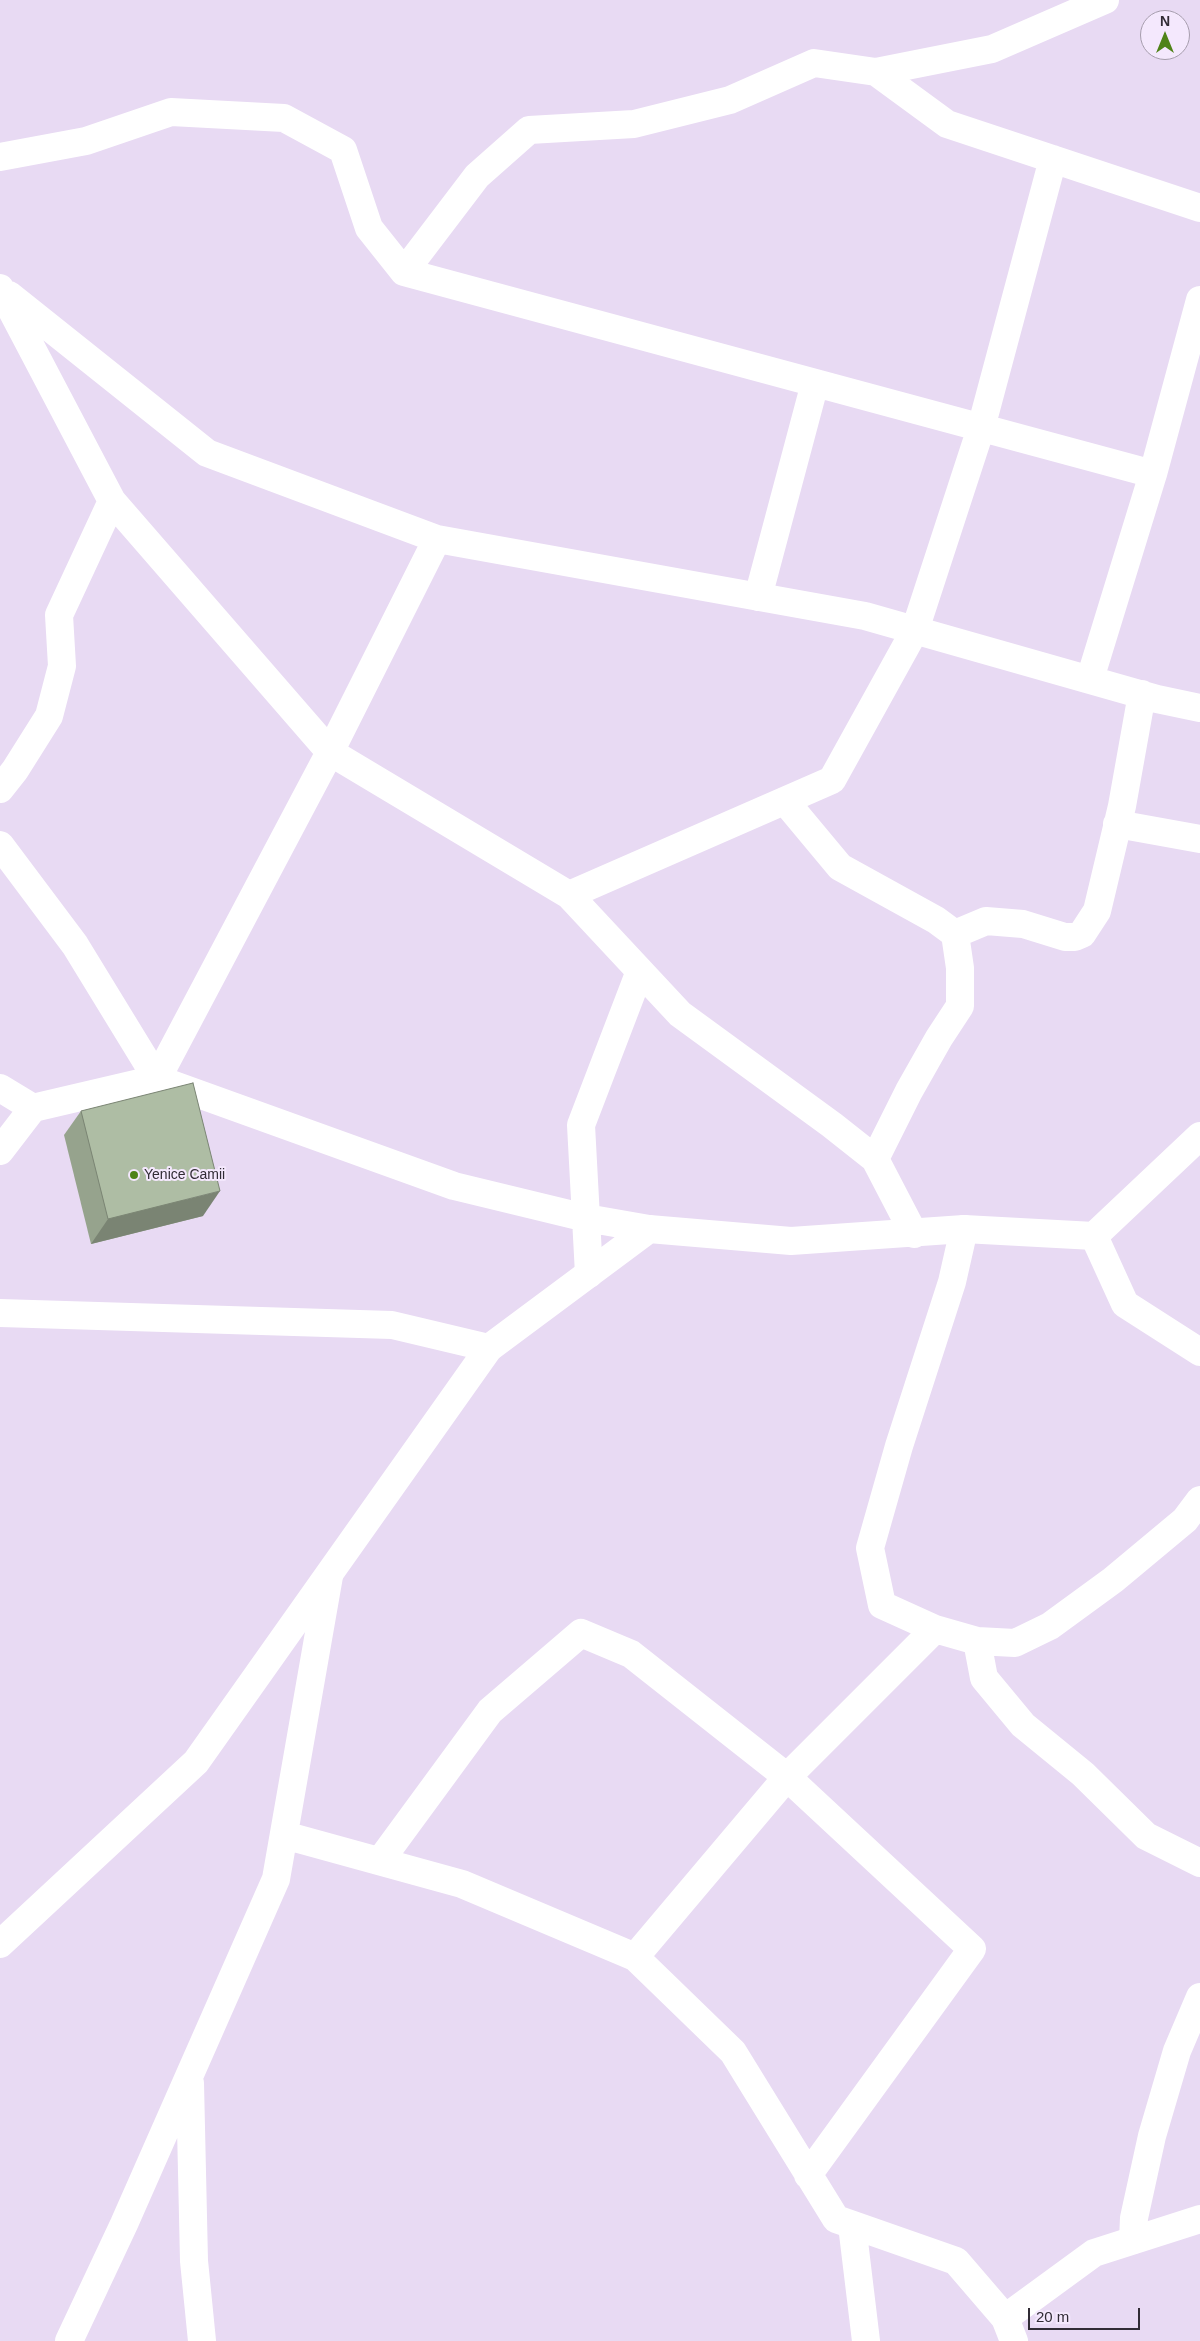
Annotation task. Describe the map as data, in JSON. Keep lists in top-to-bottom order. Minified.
{"places":["Yenice Camii"],"scale_bar":"20 m","north":"top"}
